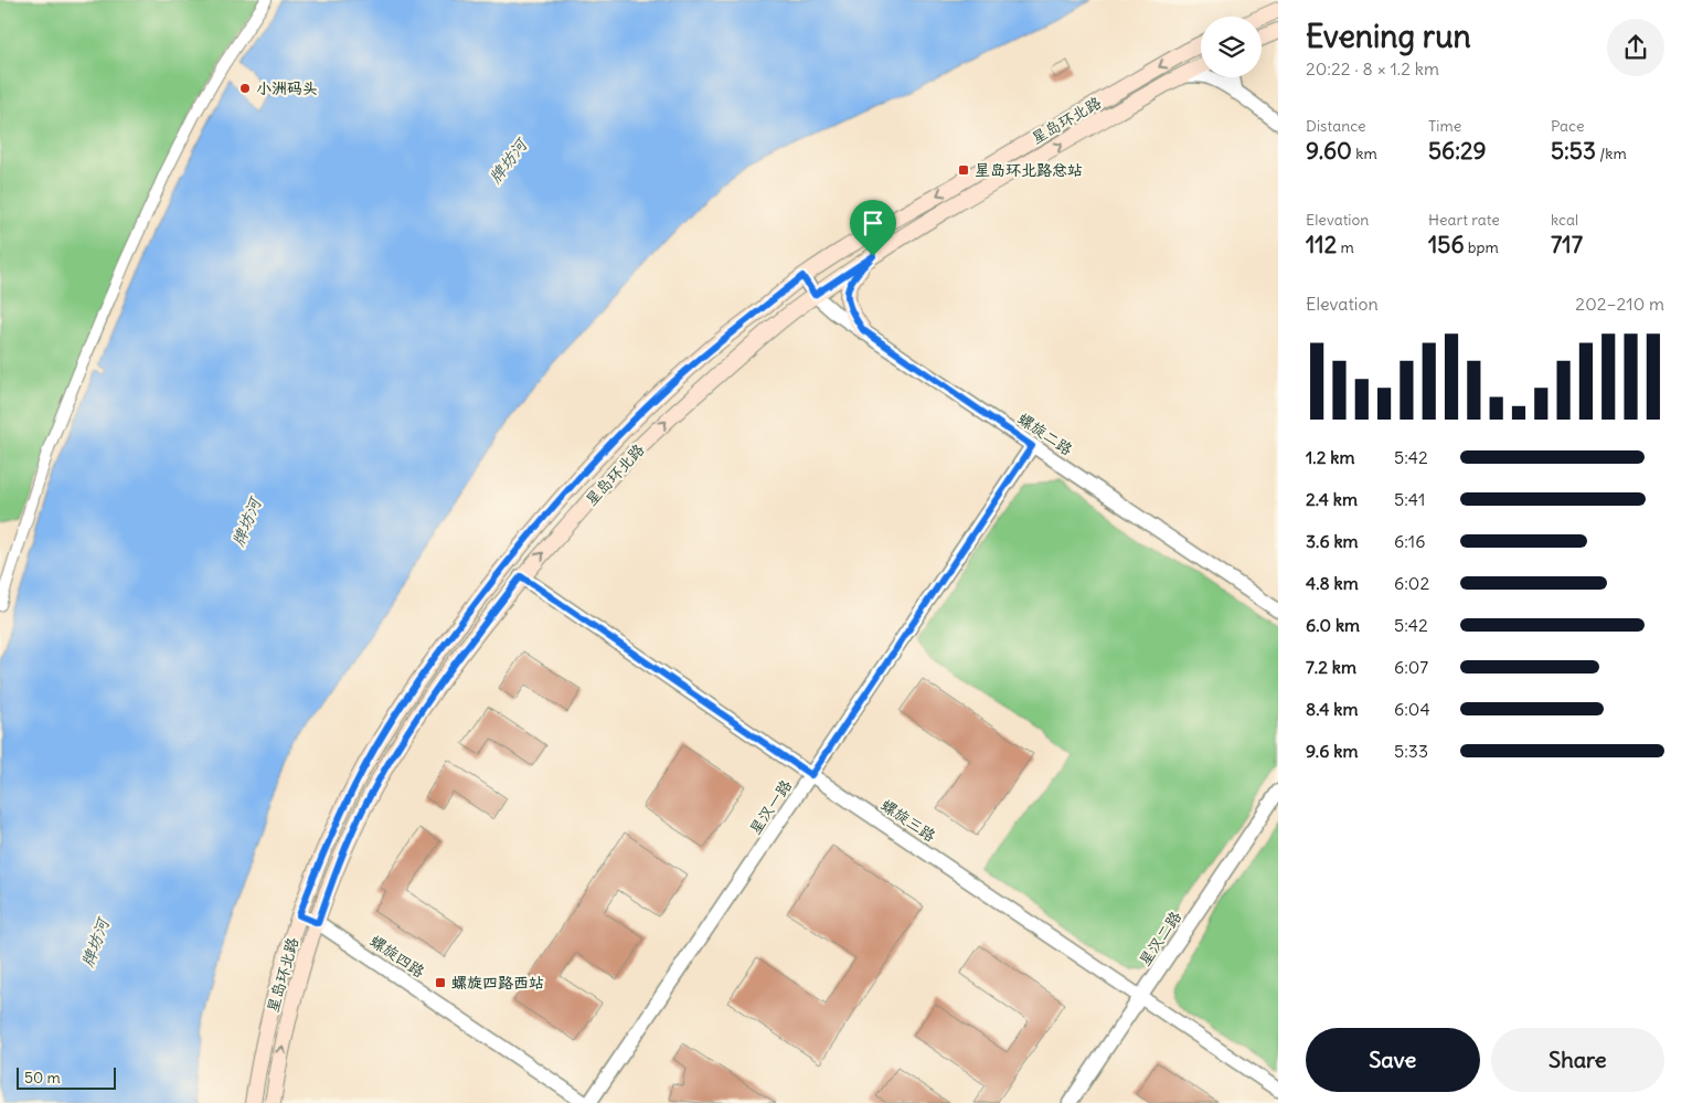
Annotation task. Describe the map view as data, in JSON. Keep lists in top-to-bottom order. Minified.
{"streets":{"main road":["星岛环北路"],"street":["螺旋二路","星汉一路","螺旋三路","星汉二路","螺旋四路"]},"crossings":[["星岛环北路","螺旋二路"],["星岛环北路","螺旋三路"],["星岛环北路","螺旋四路"],["螺旋二路","星汉一路"],["星汉一路","螺旋三路"],["螺旋三路","星汉二路"]],"water":["牌坊河"],"places":{"other":["小洲码头"],"transit":["星岛环北路总站","螺旋四路西站"]},"scale_bar":"50 m","page":{"heading":["Evening run","20:22 · 8 × 1.2 km"],"stats":[["Distance","9.60 km"],["Time","56:29"],["Pace","5:53 /km"],["Elevation","112 m"],["Heart rate","156 bpm"],["kcal","717"]],"chart":["Elevation","202–210 m"],"list":[{"name":"1.2 km","note":"5:42"},{"name":"2.4 km","note":"5:41"},{"name":"3.6 km","note":"6:16"},{"name":"4.8 km","note":"6:02"},{"name":"6.0 km","note":"5:42"},{"name":"7.2 km","note":"6:07"},{"name":"8.4 km","note":"6:04"},{"name":"9.6 km","note":"5:33"}],"buttons":["Save","Share"],"scale":"50 m"}}
